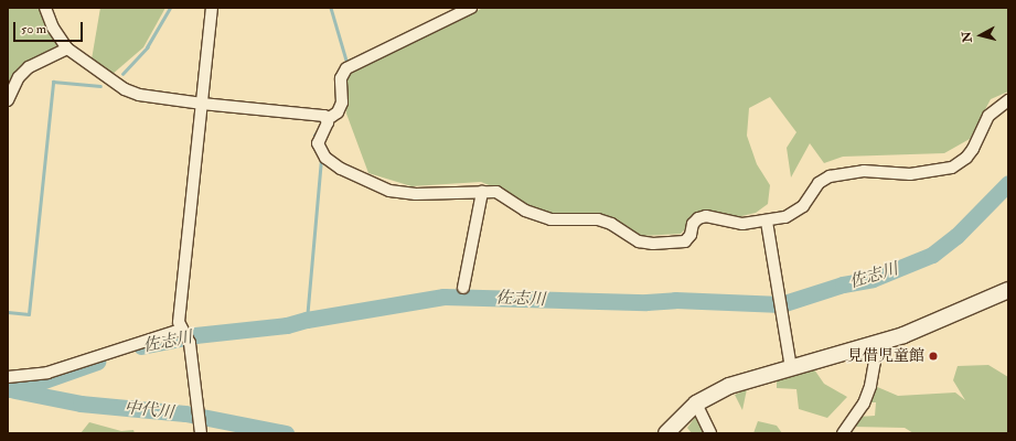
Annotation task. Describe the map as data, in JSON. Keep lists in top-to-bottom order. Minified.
{"water":["佐志川","中代川"],"places":["見借児童館"],"scale_bar":"50 m","north":"left"}
